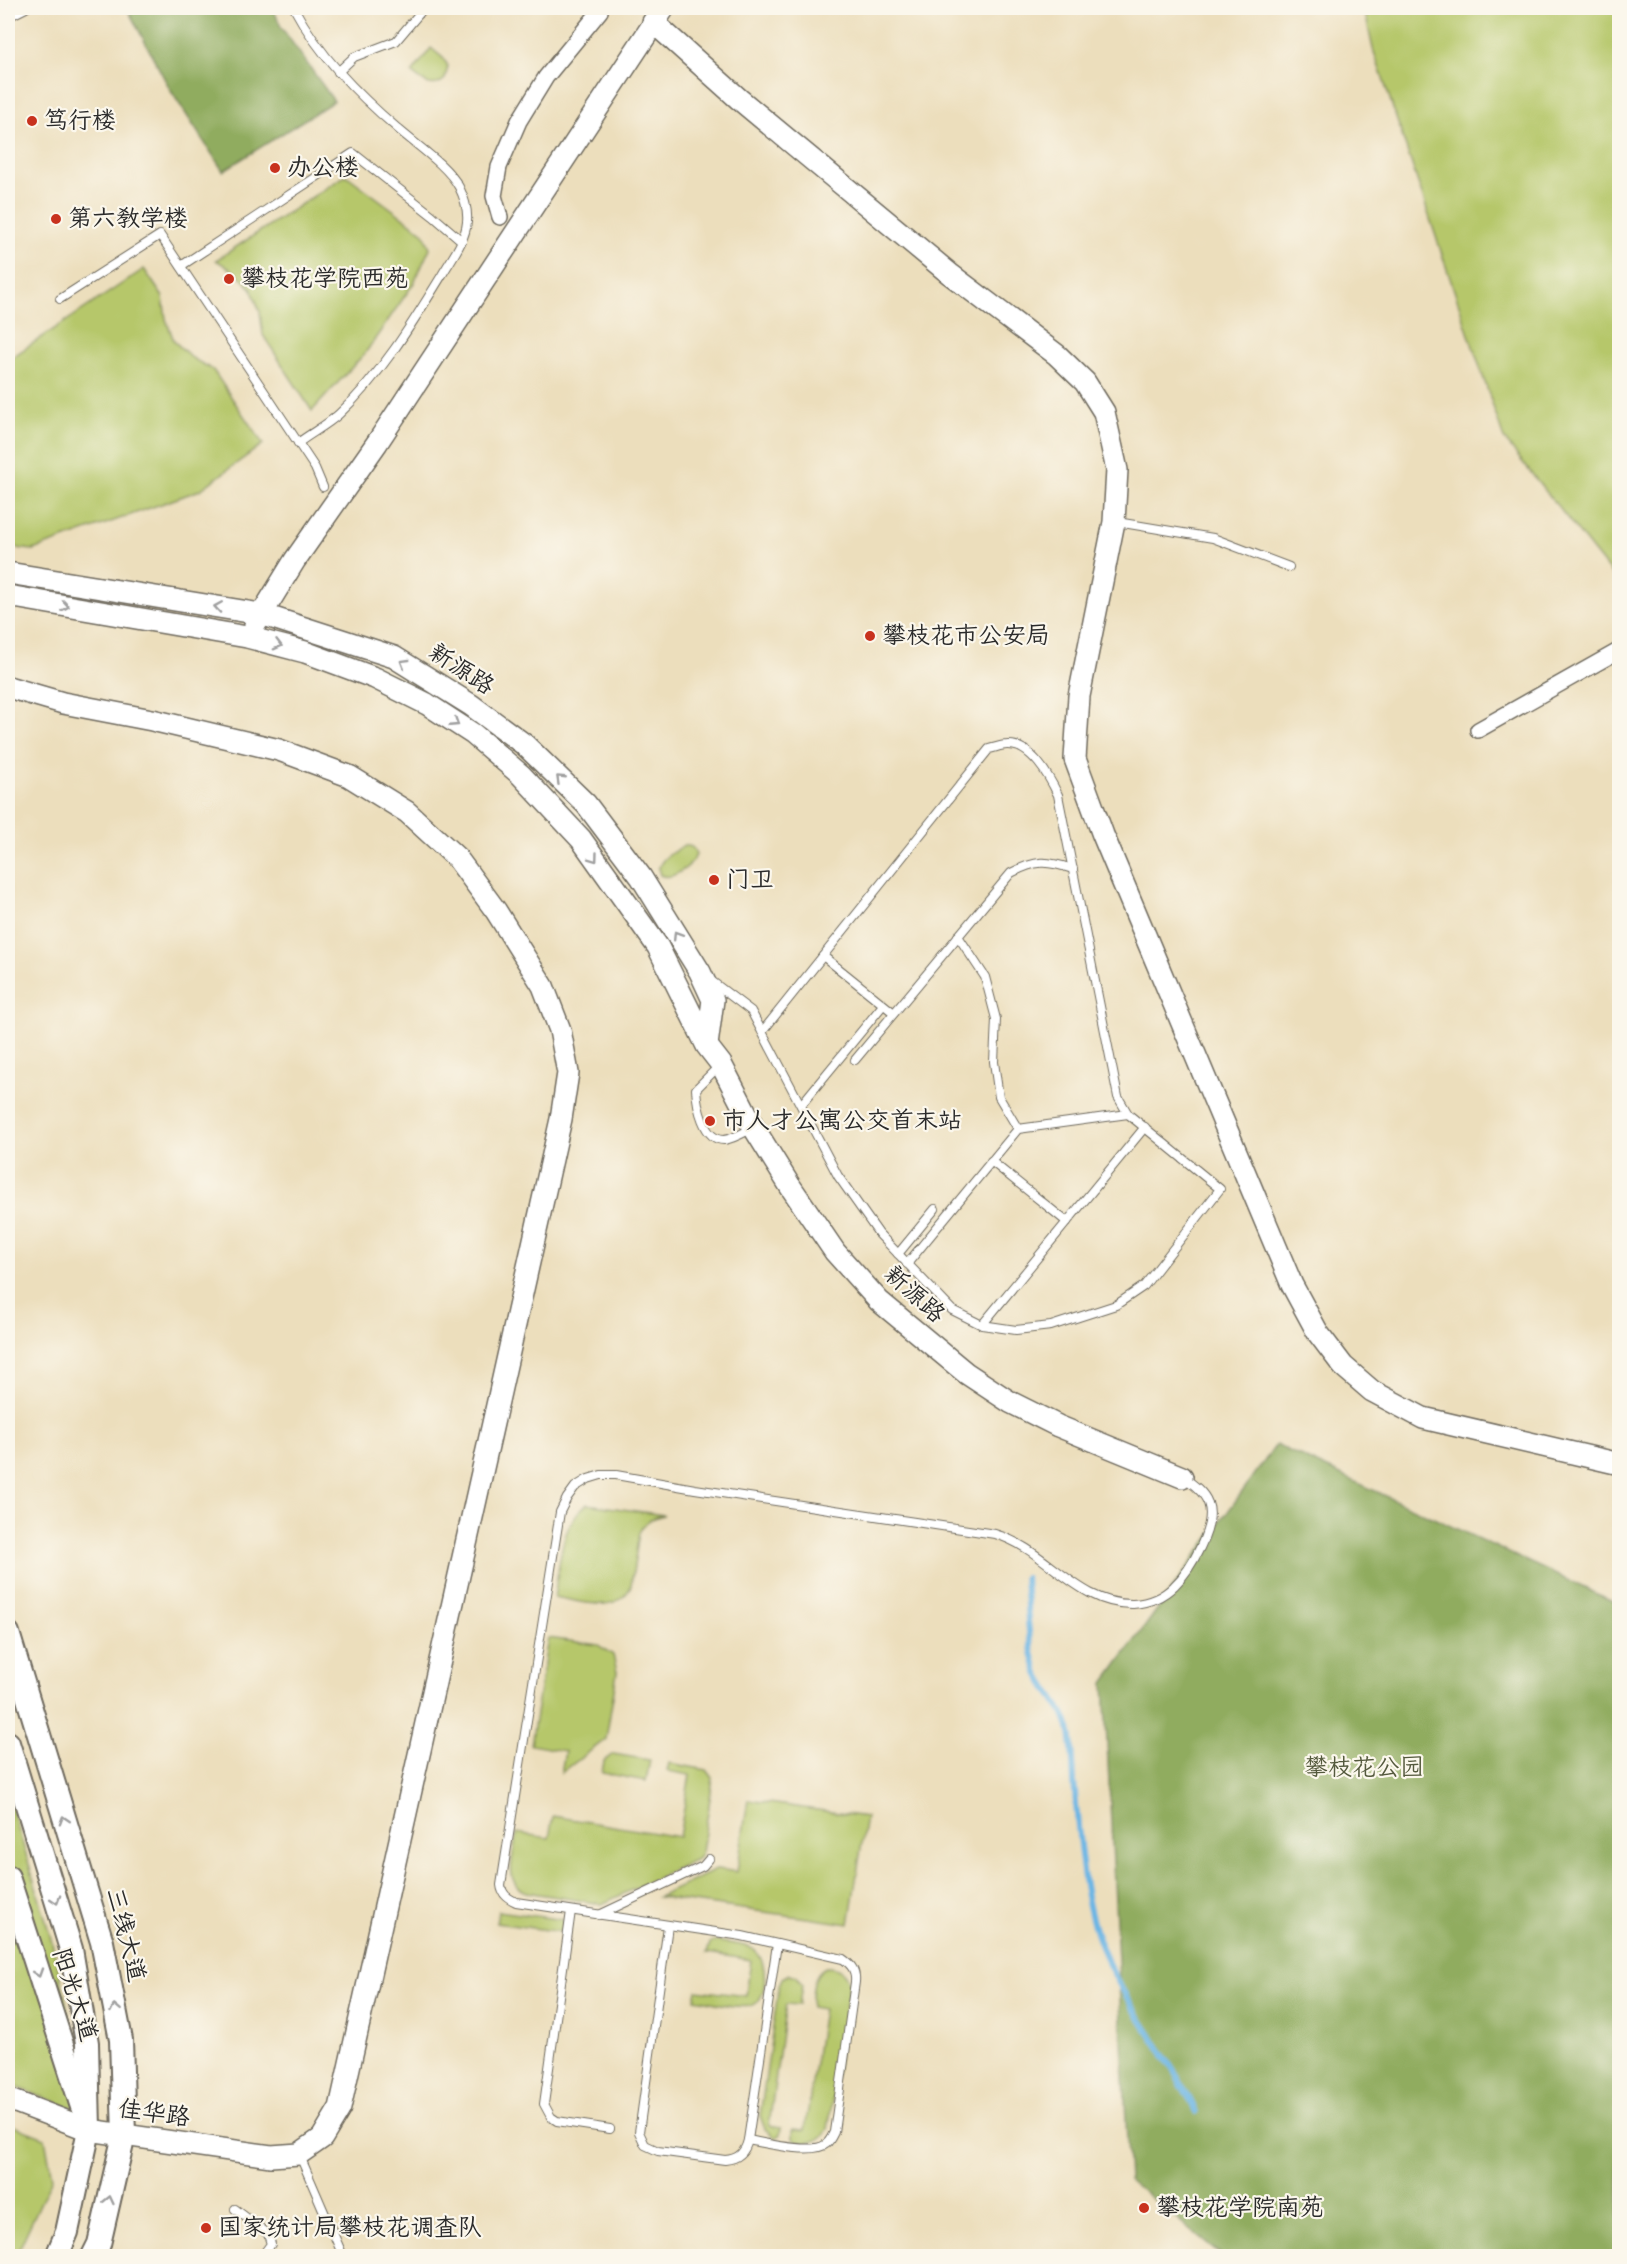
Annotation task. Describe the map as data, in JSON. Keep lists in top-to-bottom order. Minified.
{"streets":{"main road":["三线大道","阳光大道"],"street":["新源路","佳华路"]},"crossings":[["三线大道","佳华路"],["阳光大道","佳华路"]],"parks":["攀枝花公园"],"places":["笃行楼","办公楼","第六教学楼","攀枝花学院西苑","攀枝花市公安局","门卫","市人才公寓公交首末站","攀枝花学院南苑","国家统计局攀枝花调查队"]}
